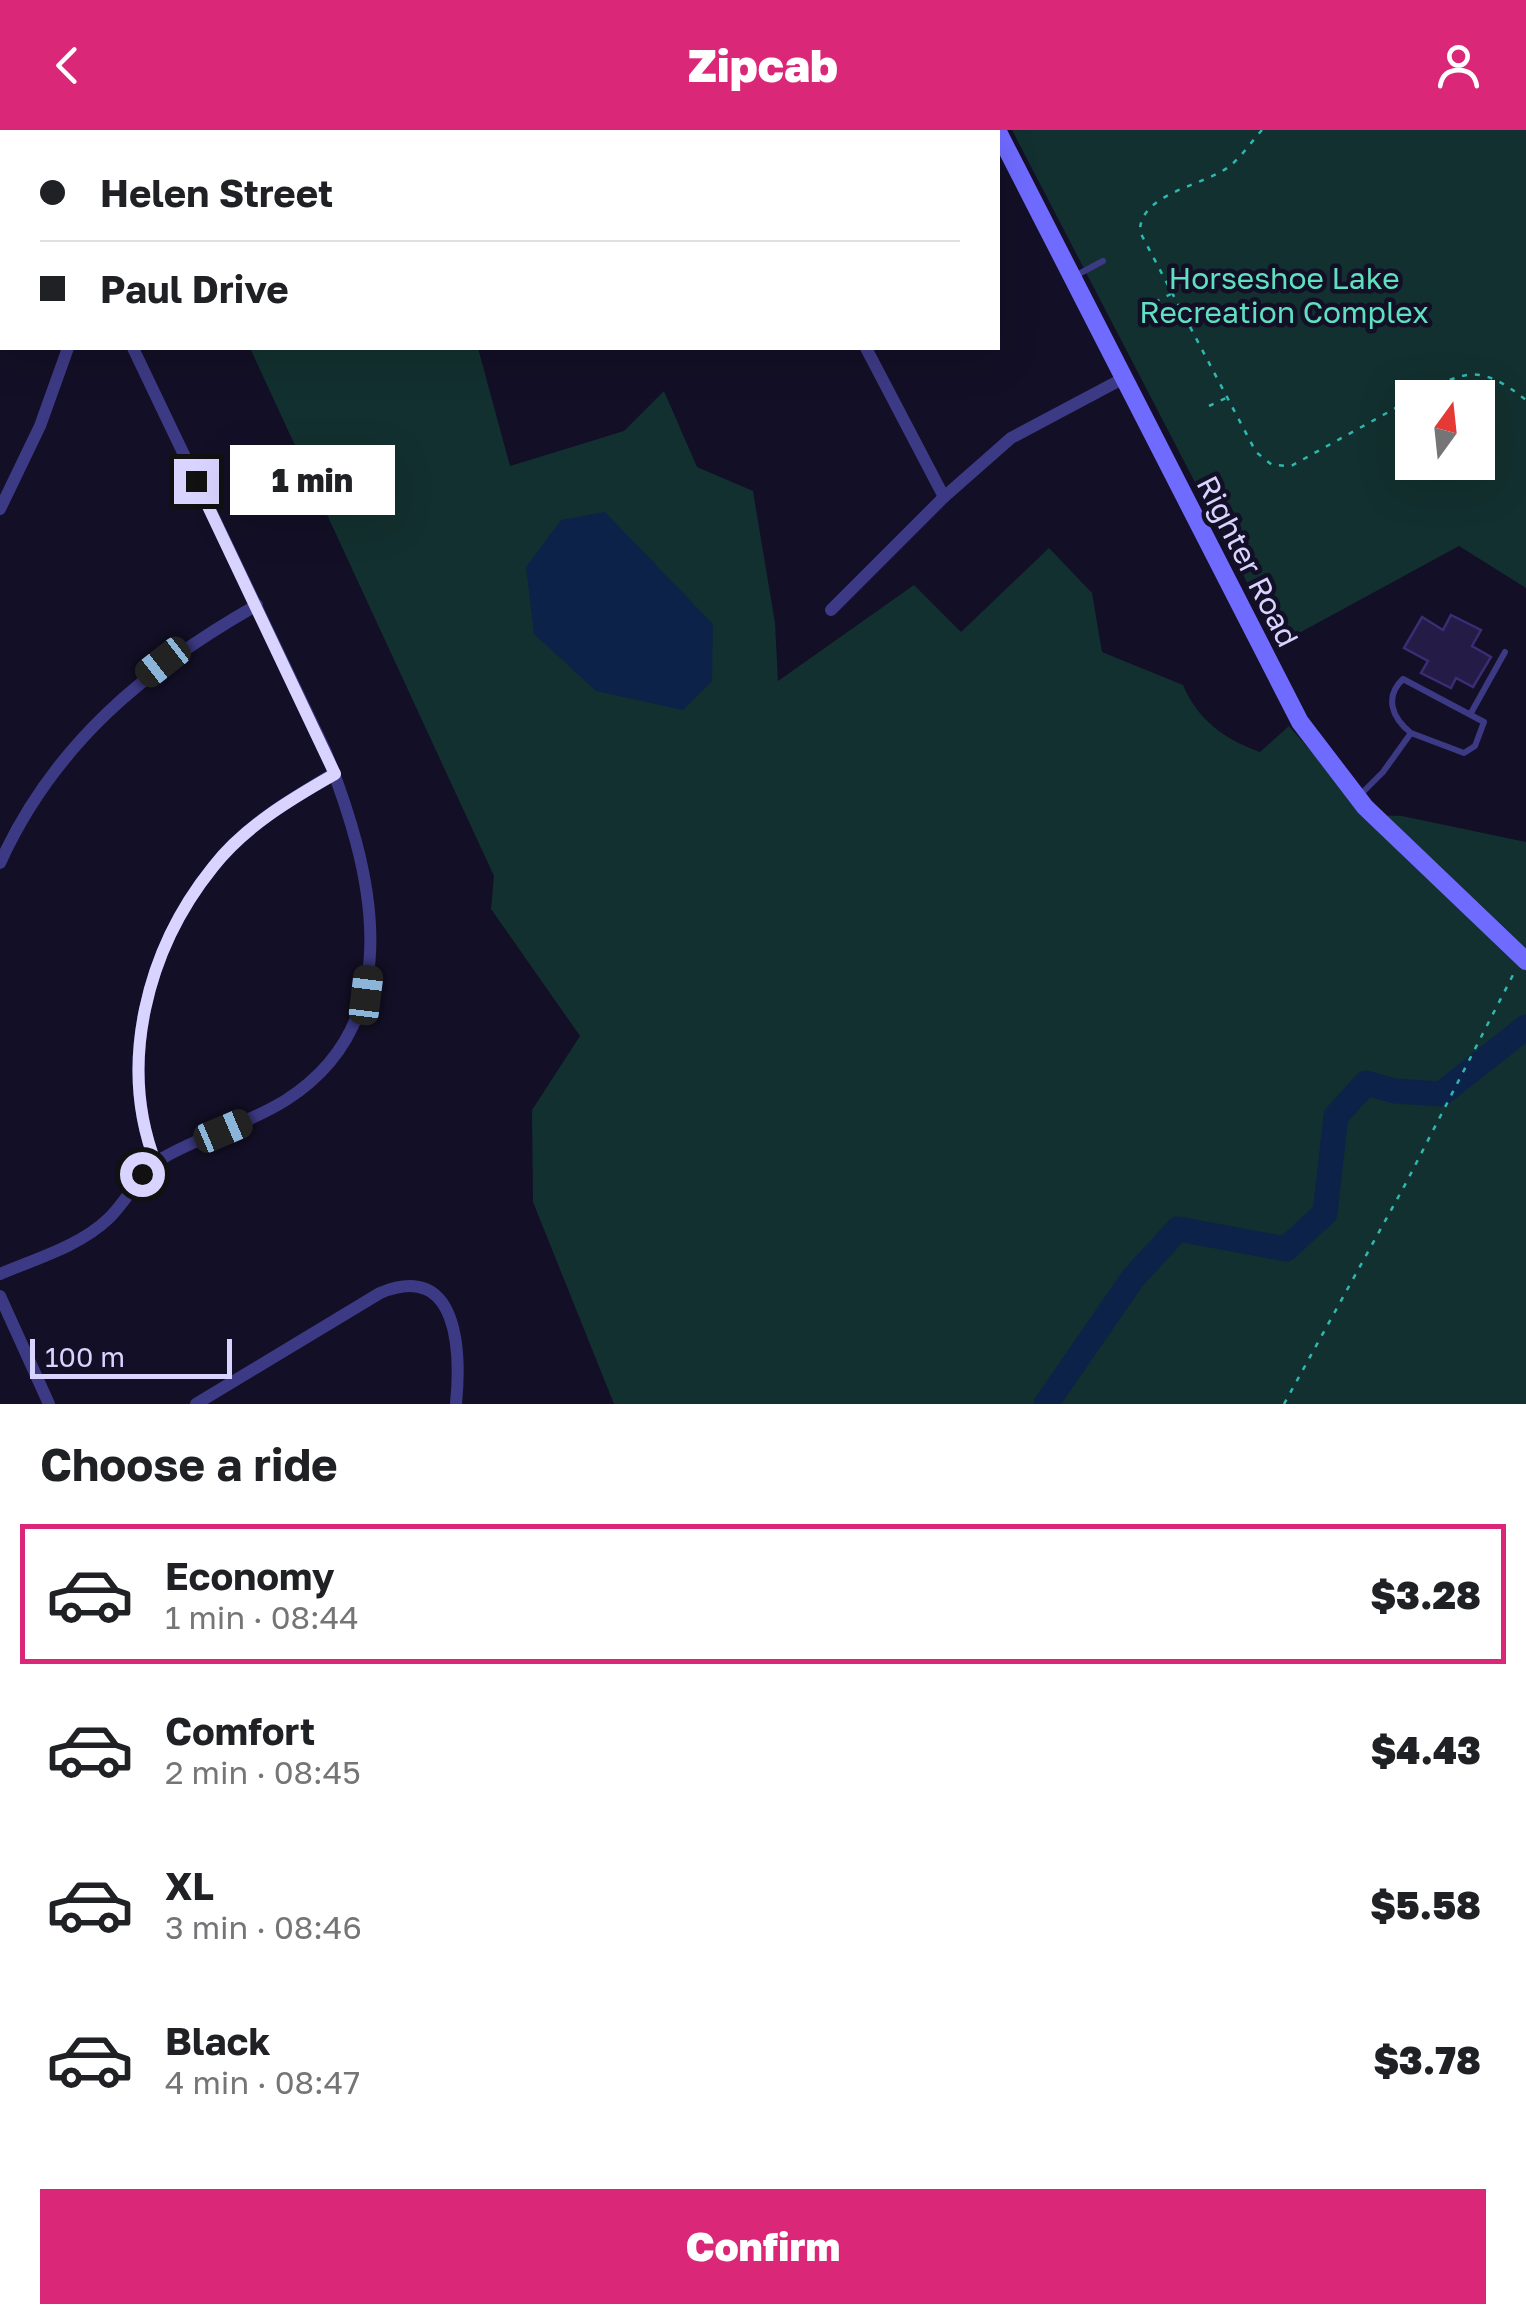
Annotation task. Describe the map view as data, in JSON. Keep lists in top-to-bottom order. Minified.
{"streets":{"street":["Righter Road"]},"parks":["Horseshoe Lake Recreation Complex"],"scale_bar":"100 m","north":"top","page":{"header":"Zipcab","banner":["Helen Street","Paul Drive"],"bubble":"1 min","scale":"100 m","heading":"Choose a ride","list":[{"name":"Economy","note":"1 min · 08:44","value":"$3.28"},{"name":"Comfort","note":"2 min · 08:45","value":"$4.43"},{"name":"XL","note":"3 min · 08:46","value":"$5.58"},{"name":"Black","note":"4 min · 08:47","value":"$3.78"}],"buttons":"Confirm"}}
